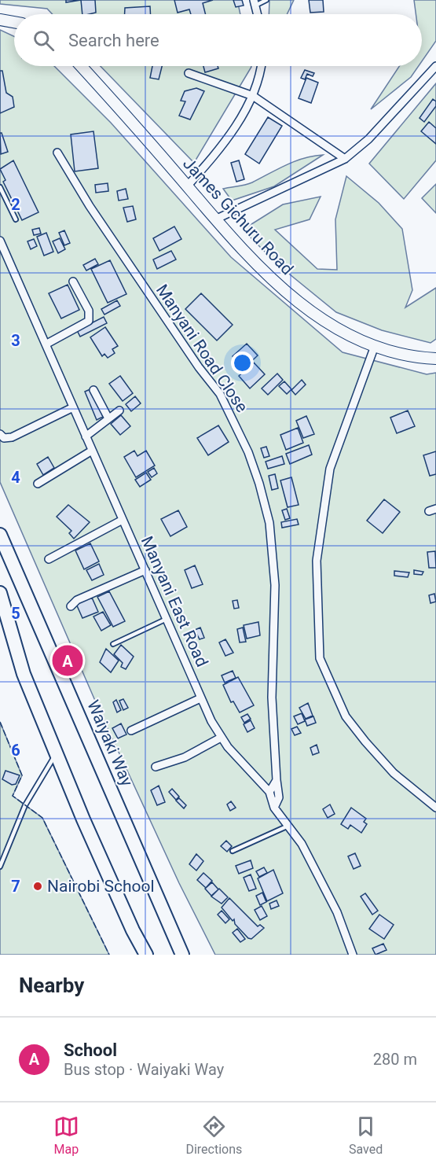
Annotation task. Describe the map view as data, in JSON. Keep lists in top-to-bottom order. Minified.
{"streets":{"highway":["Waiyaki Way"],"main road":["James Gichuru Road"],"street":["Manyani Road Close","Manyani East Road"]},"crossings":[["Manyani Road Close","Manyani East Road"]],"places":["Nairobi School"],"page":{"search":"Search here","pins":"A","heading":"Nearby","list":[{"mark":"A","name":"School","note":"Bus stop · Waiyaki Way","value":"280 m"}],"nav":["Map","Directions","Saved"]},"grid":{"rows":["2","3","4","5","6","7"]}}
